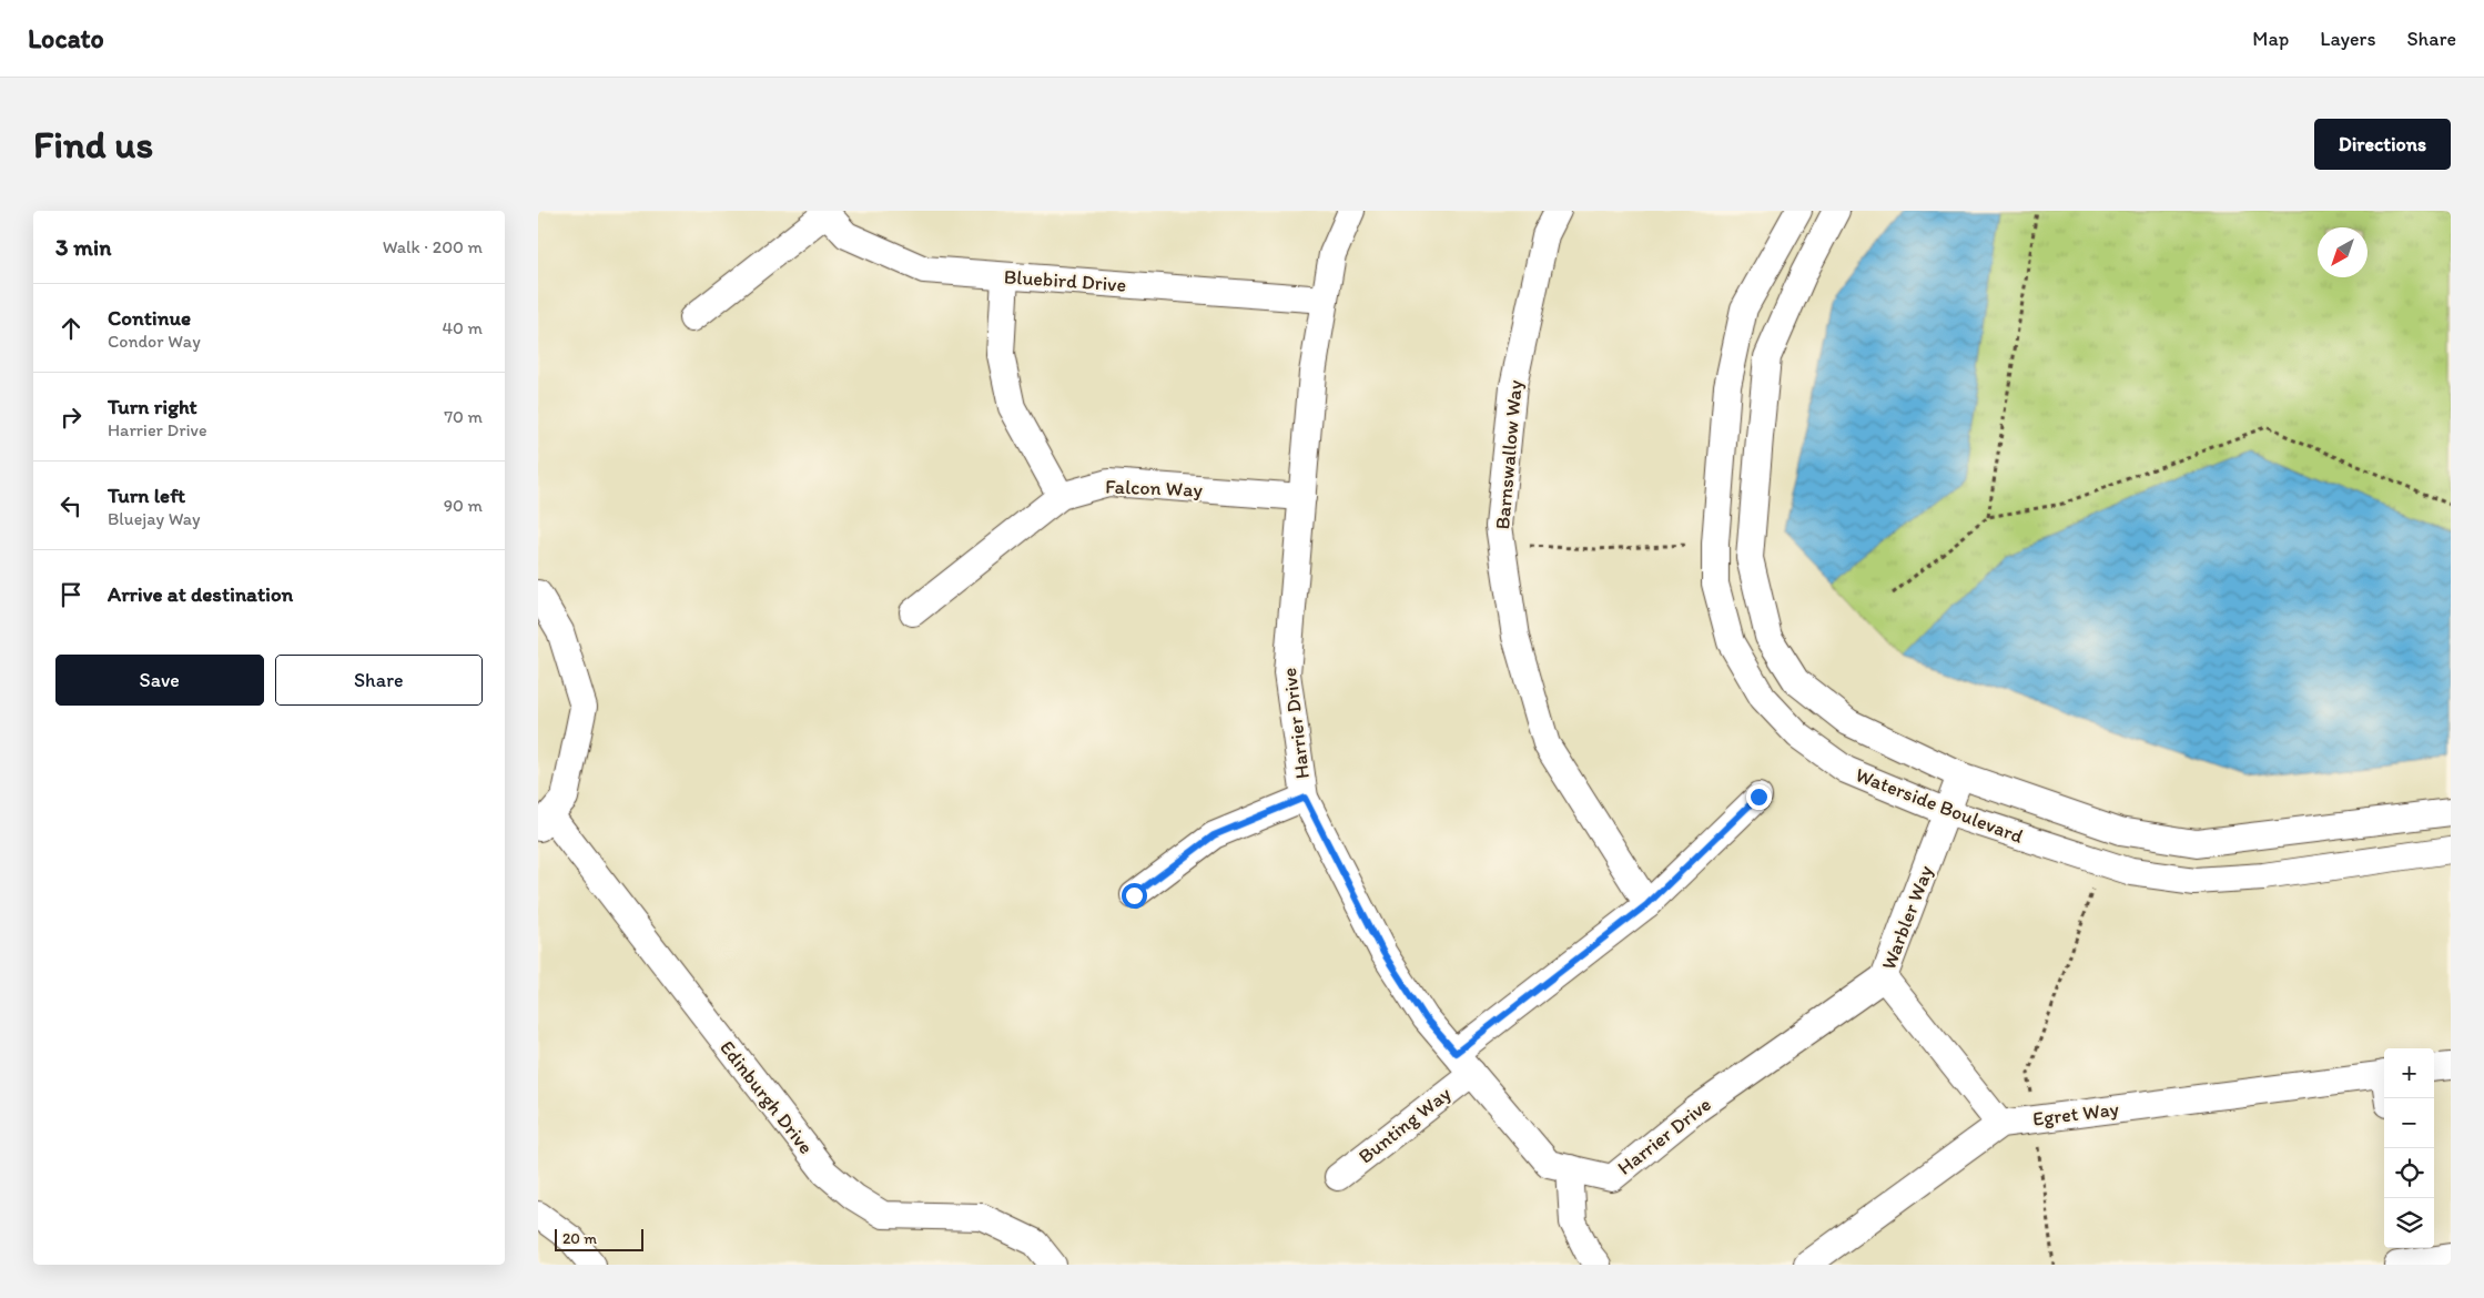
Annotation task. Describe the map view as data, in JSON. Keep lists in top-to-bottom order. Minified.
{"streets":{"street":["Bluebird Drive","Barnswallow Way","Falcon Way","Harrier Drive","Waterside Boulevard","Warbler Way","Edinburgh Drive","Egret Way","Bunting Way"]},"crossings":[["Bluebird Drive","Harrier Drive"],["Falcon Way","Harrier Drive"],["Harrier Drive","Warbler Way"],["Harrier Drive","Bunting Way"],["Waterside Boulevard","Warbler Way"],["Warbler Way","Egret Way"]],"scale_bar":"20 m","north":"bottom left","page":{"header":"Locato","nav":["Map","Layers","Share"],"buttons":["Directions",["Save","Share"]],"title":"Find us","heading":["3 min","Walk · 200 m"],"list":[["Continue","Condor Way","40 m"],["Turn right","Harrier Drive","70 m"],["Turn left","Bluejay Way","90 m"],"Arrive at destination"],"map_buttons":["+","−"],"scale":"20 m"}}
